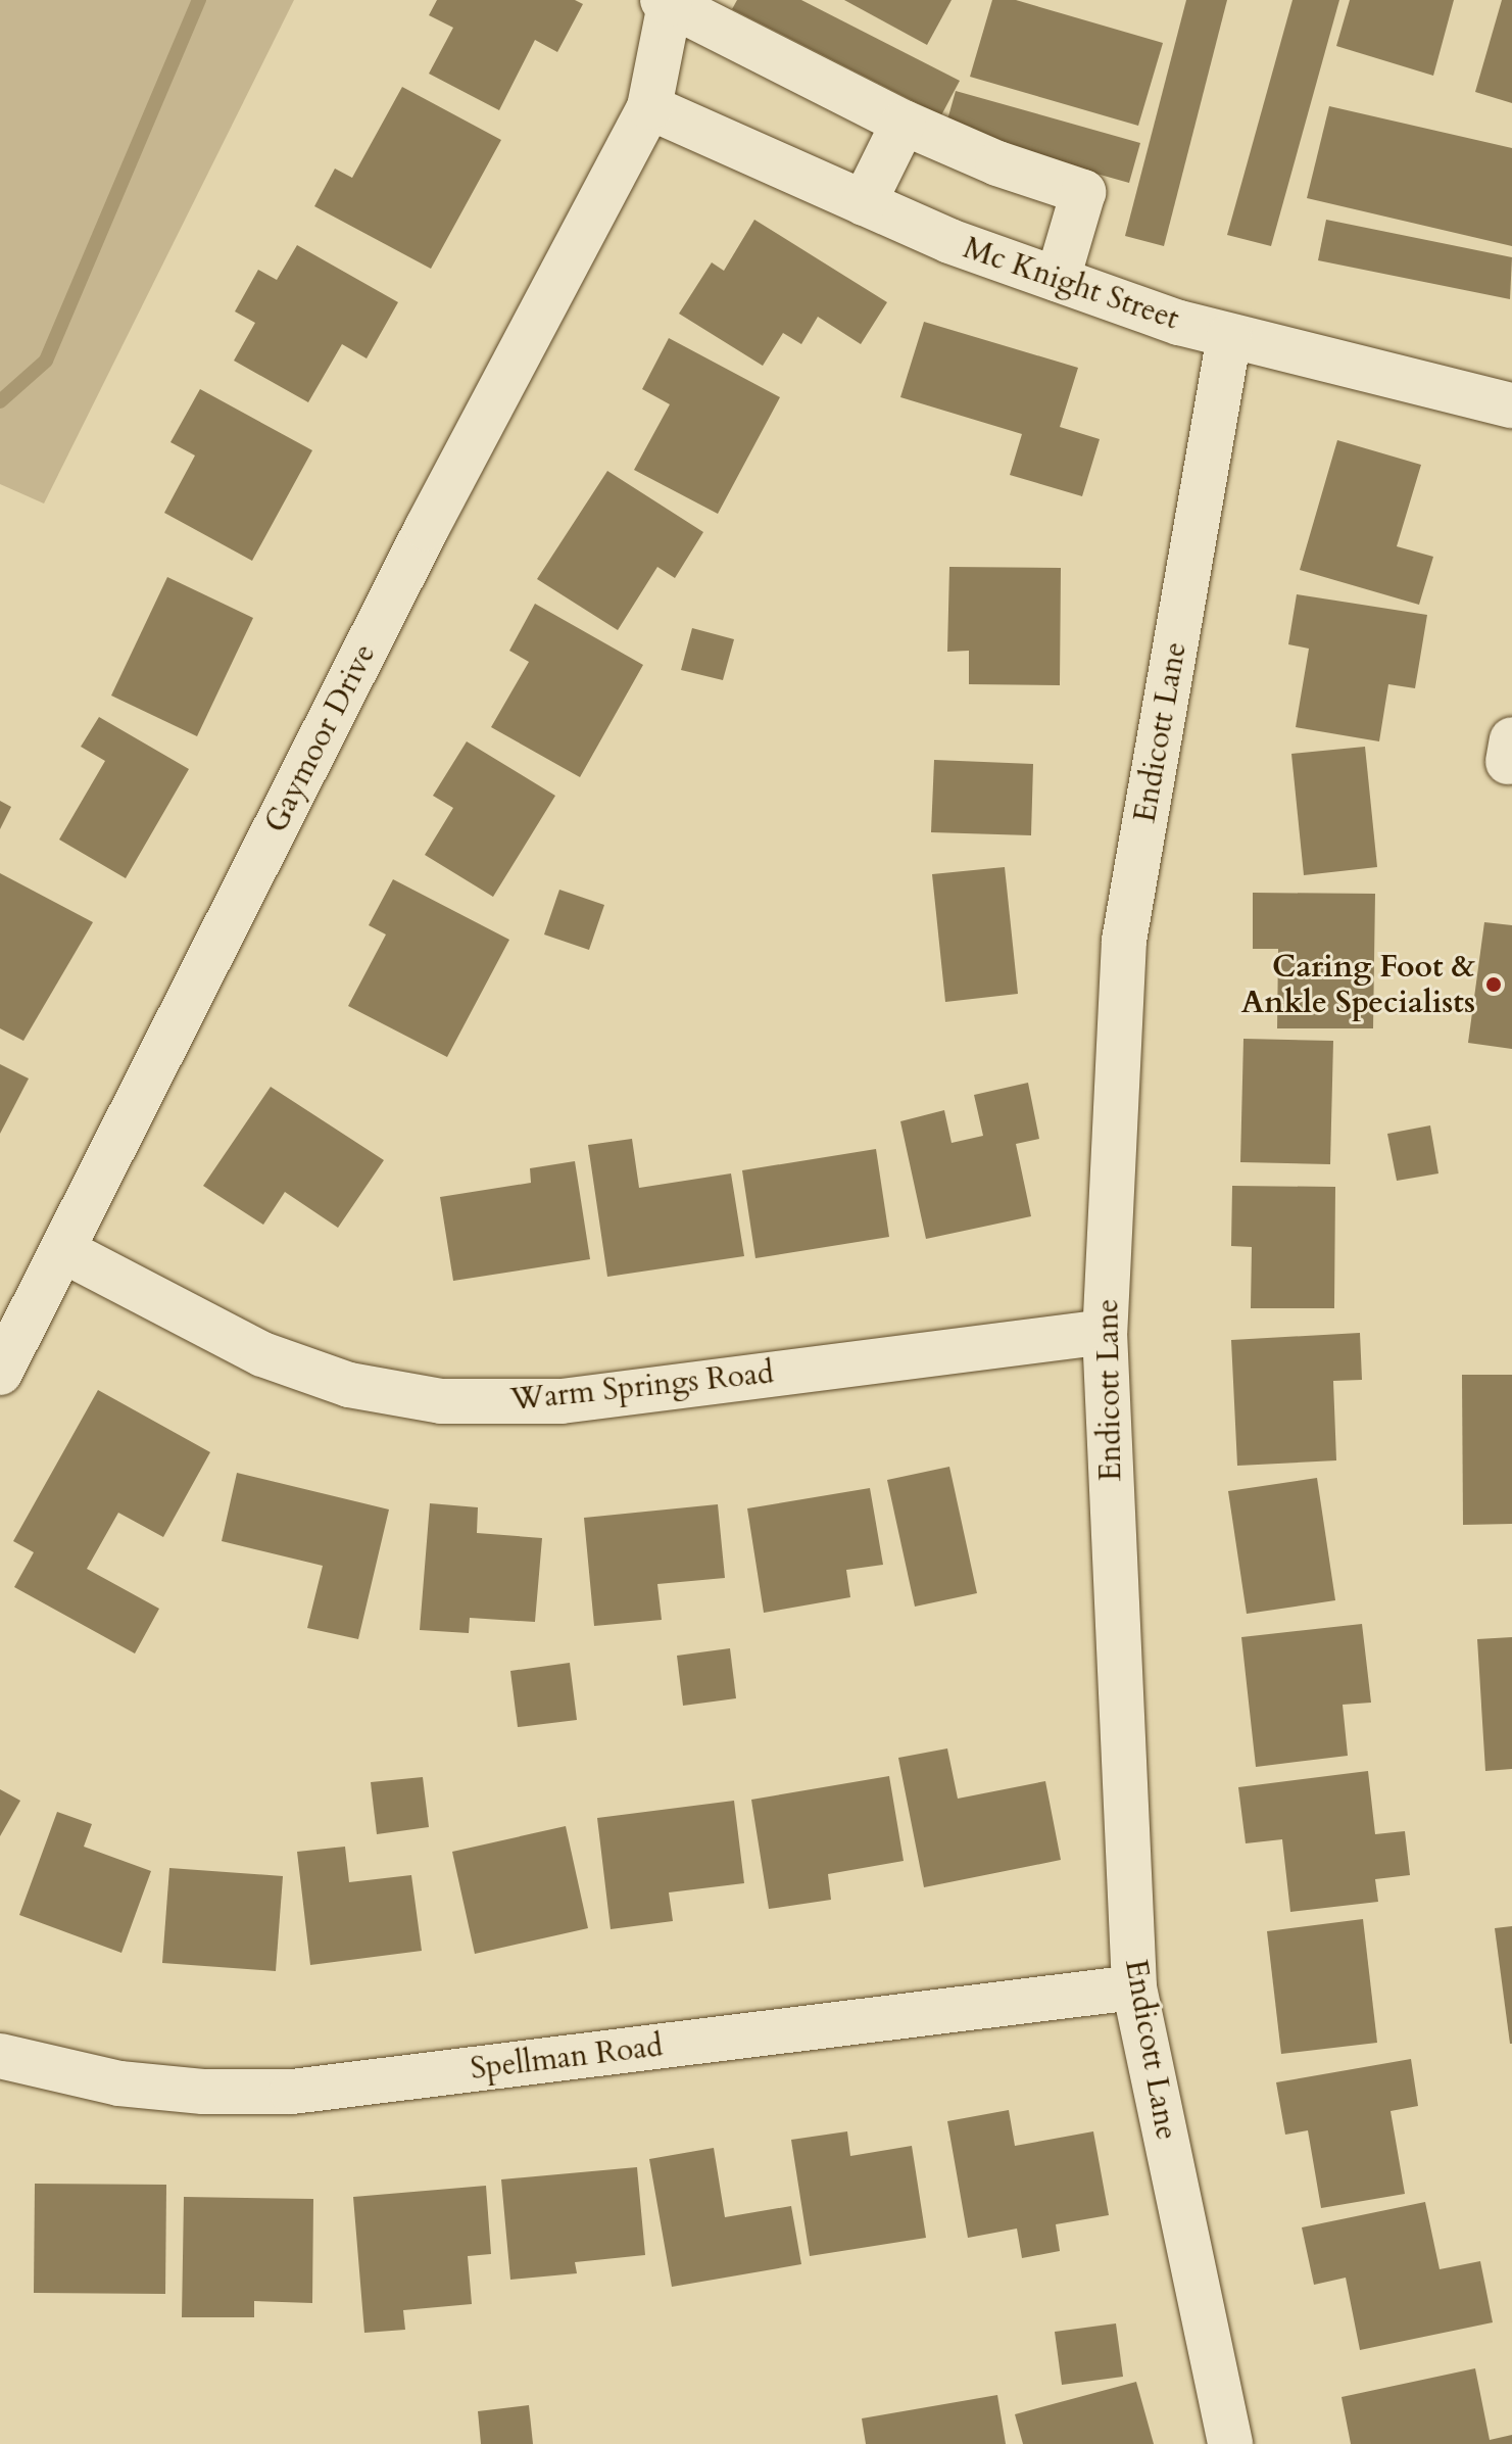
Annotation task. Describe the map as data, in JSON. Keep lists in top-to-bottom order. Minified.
{"streets":{"street":["Mc Knight Street","Endicott Lane","Gaymoor Drive","Warm Springs Road","Spellman Road"]},"crossings":[["Mc Knight Street","Endicott Lane"],["Mc Knight Street","Gaymoor Drive"],["Endicott Lane","Warm Springs Road"],["Endicott Lane","Spellman Road"],["Gaymoor Drive","Warm Springs Road"]],"places":["Caring Foot & Ankle Specialists"]}
